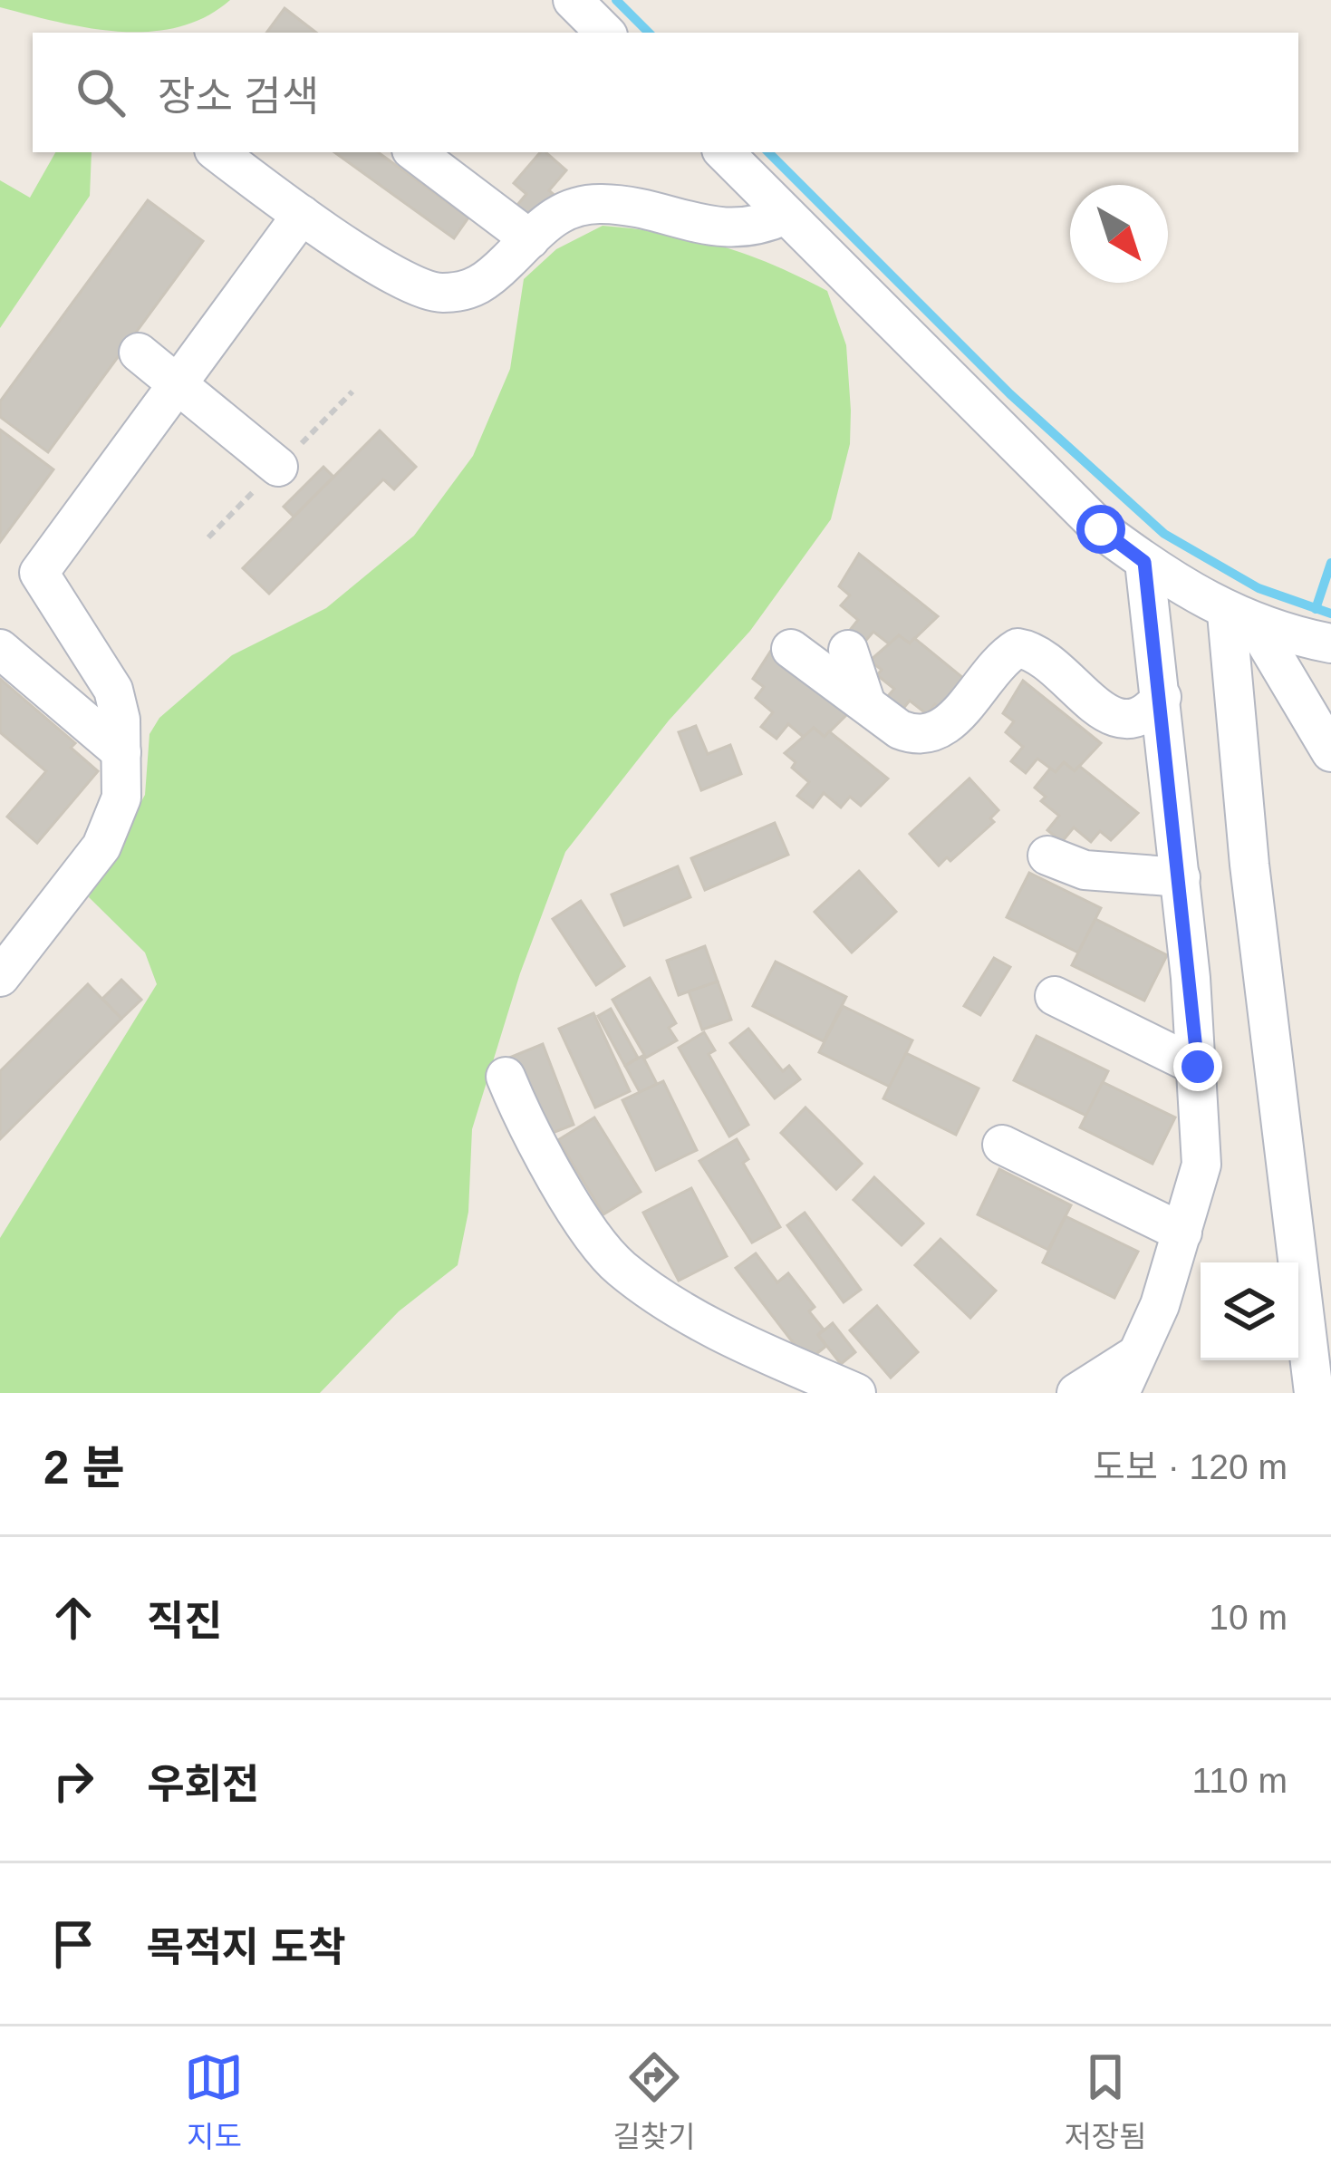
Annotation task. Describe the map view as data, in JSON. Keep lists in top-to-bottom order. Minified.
{"north":"bottom right","page":{"search":"장소 검색","heading":["2 분","도보 · 120 m"],"list":[["직진","10 m"],["우회전","110 m"],"목적지 도착"],"nav":["지도","길찾기","저장됨"]}}
